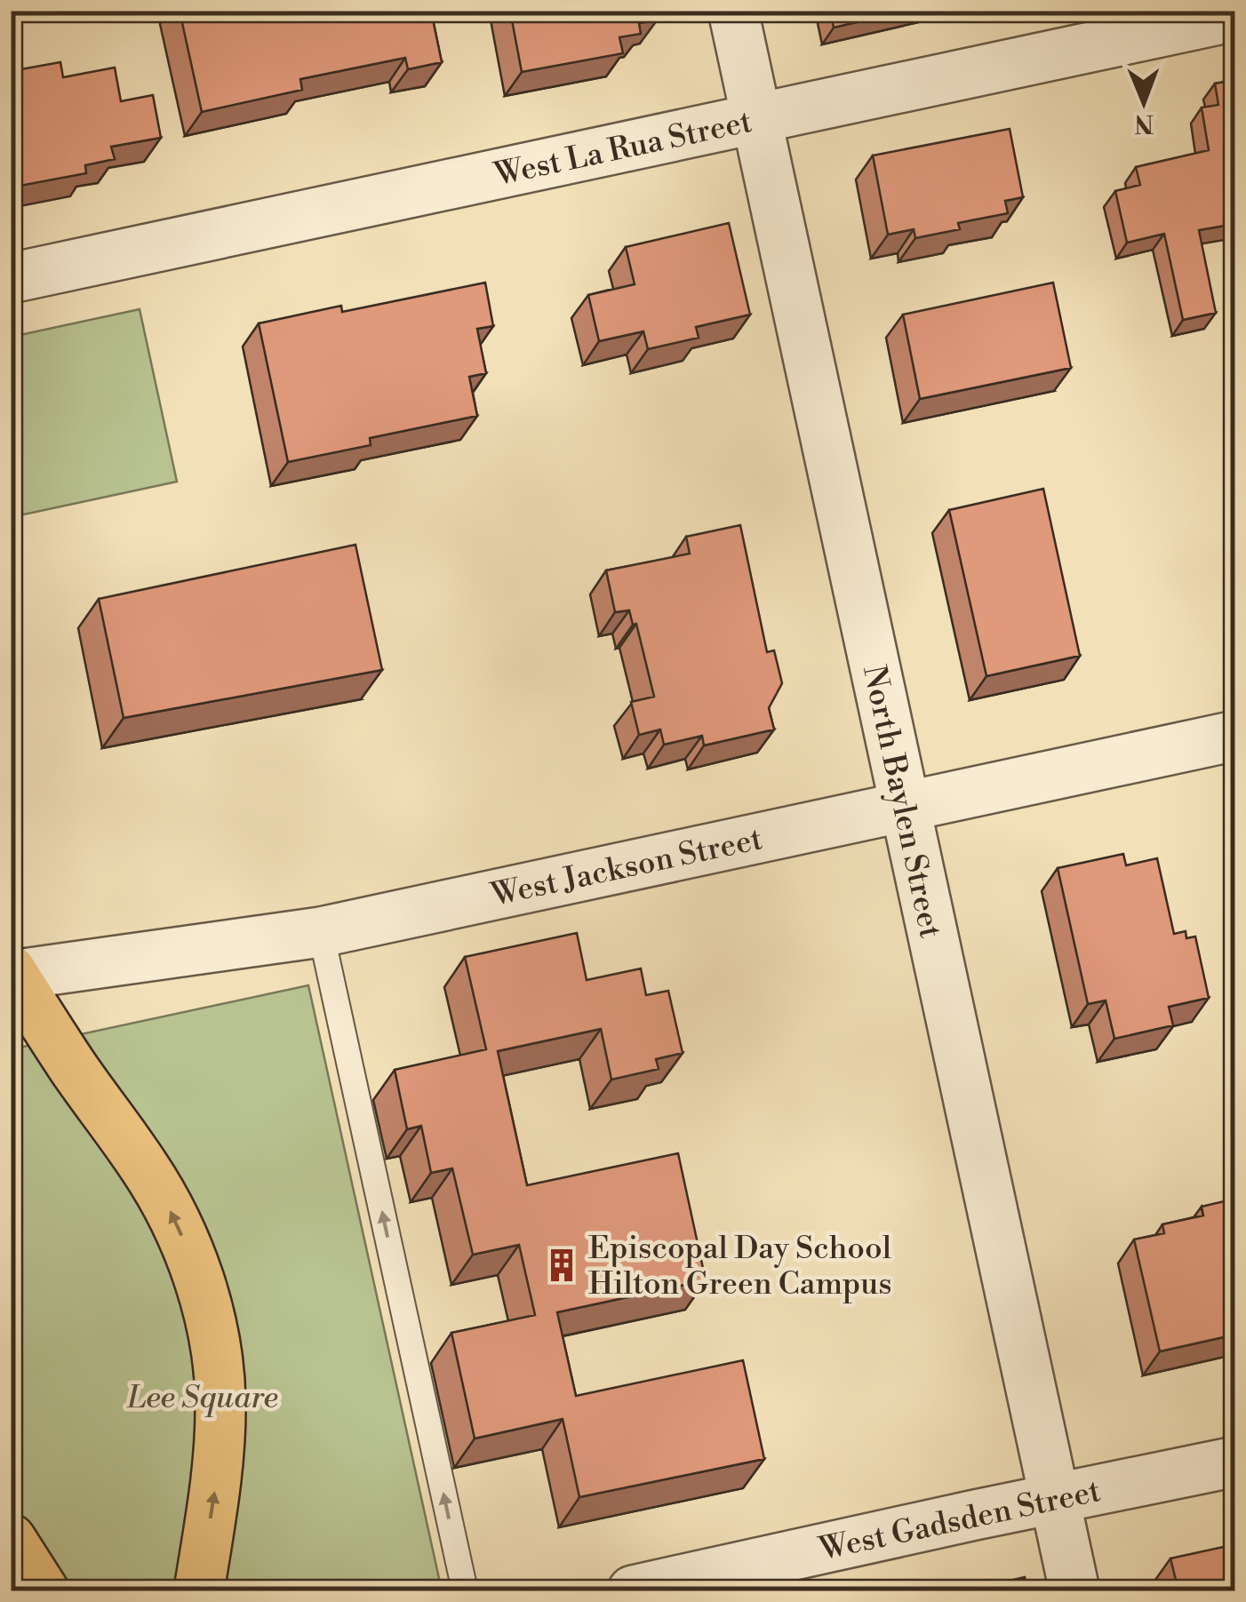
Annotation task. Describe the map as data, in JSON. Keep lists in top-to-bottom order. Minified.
{"streets":{"street":["West La Rua Street","North Baylen Street","West Jackson Street","West Gadsden Street"]},"crossings":[["West La Rua Street","North Baylen Street"],["North Baylen Street","West Jackson Street"],["North Baylen Street","West Gadsden Street"]],"parks":["Lee Square"],"places":{"building":["Episcopal Day School Hilton Green Campus"]},"north":"bottom"}
